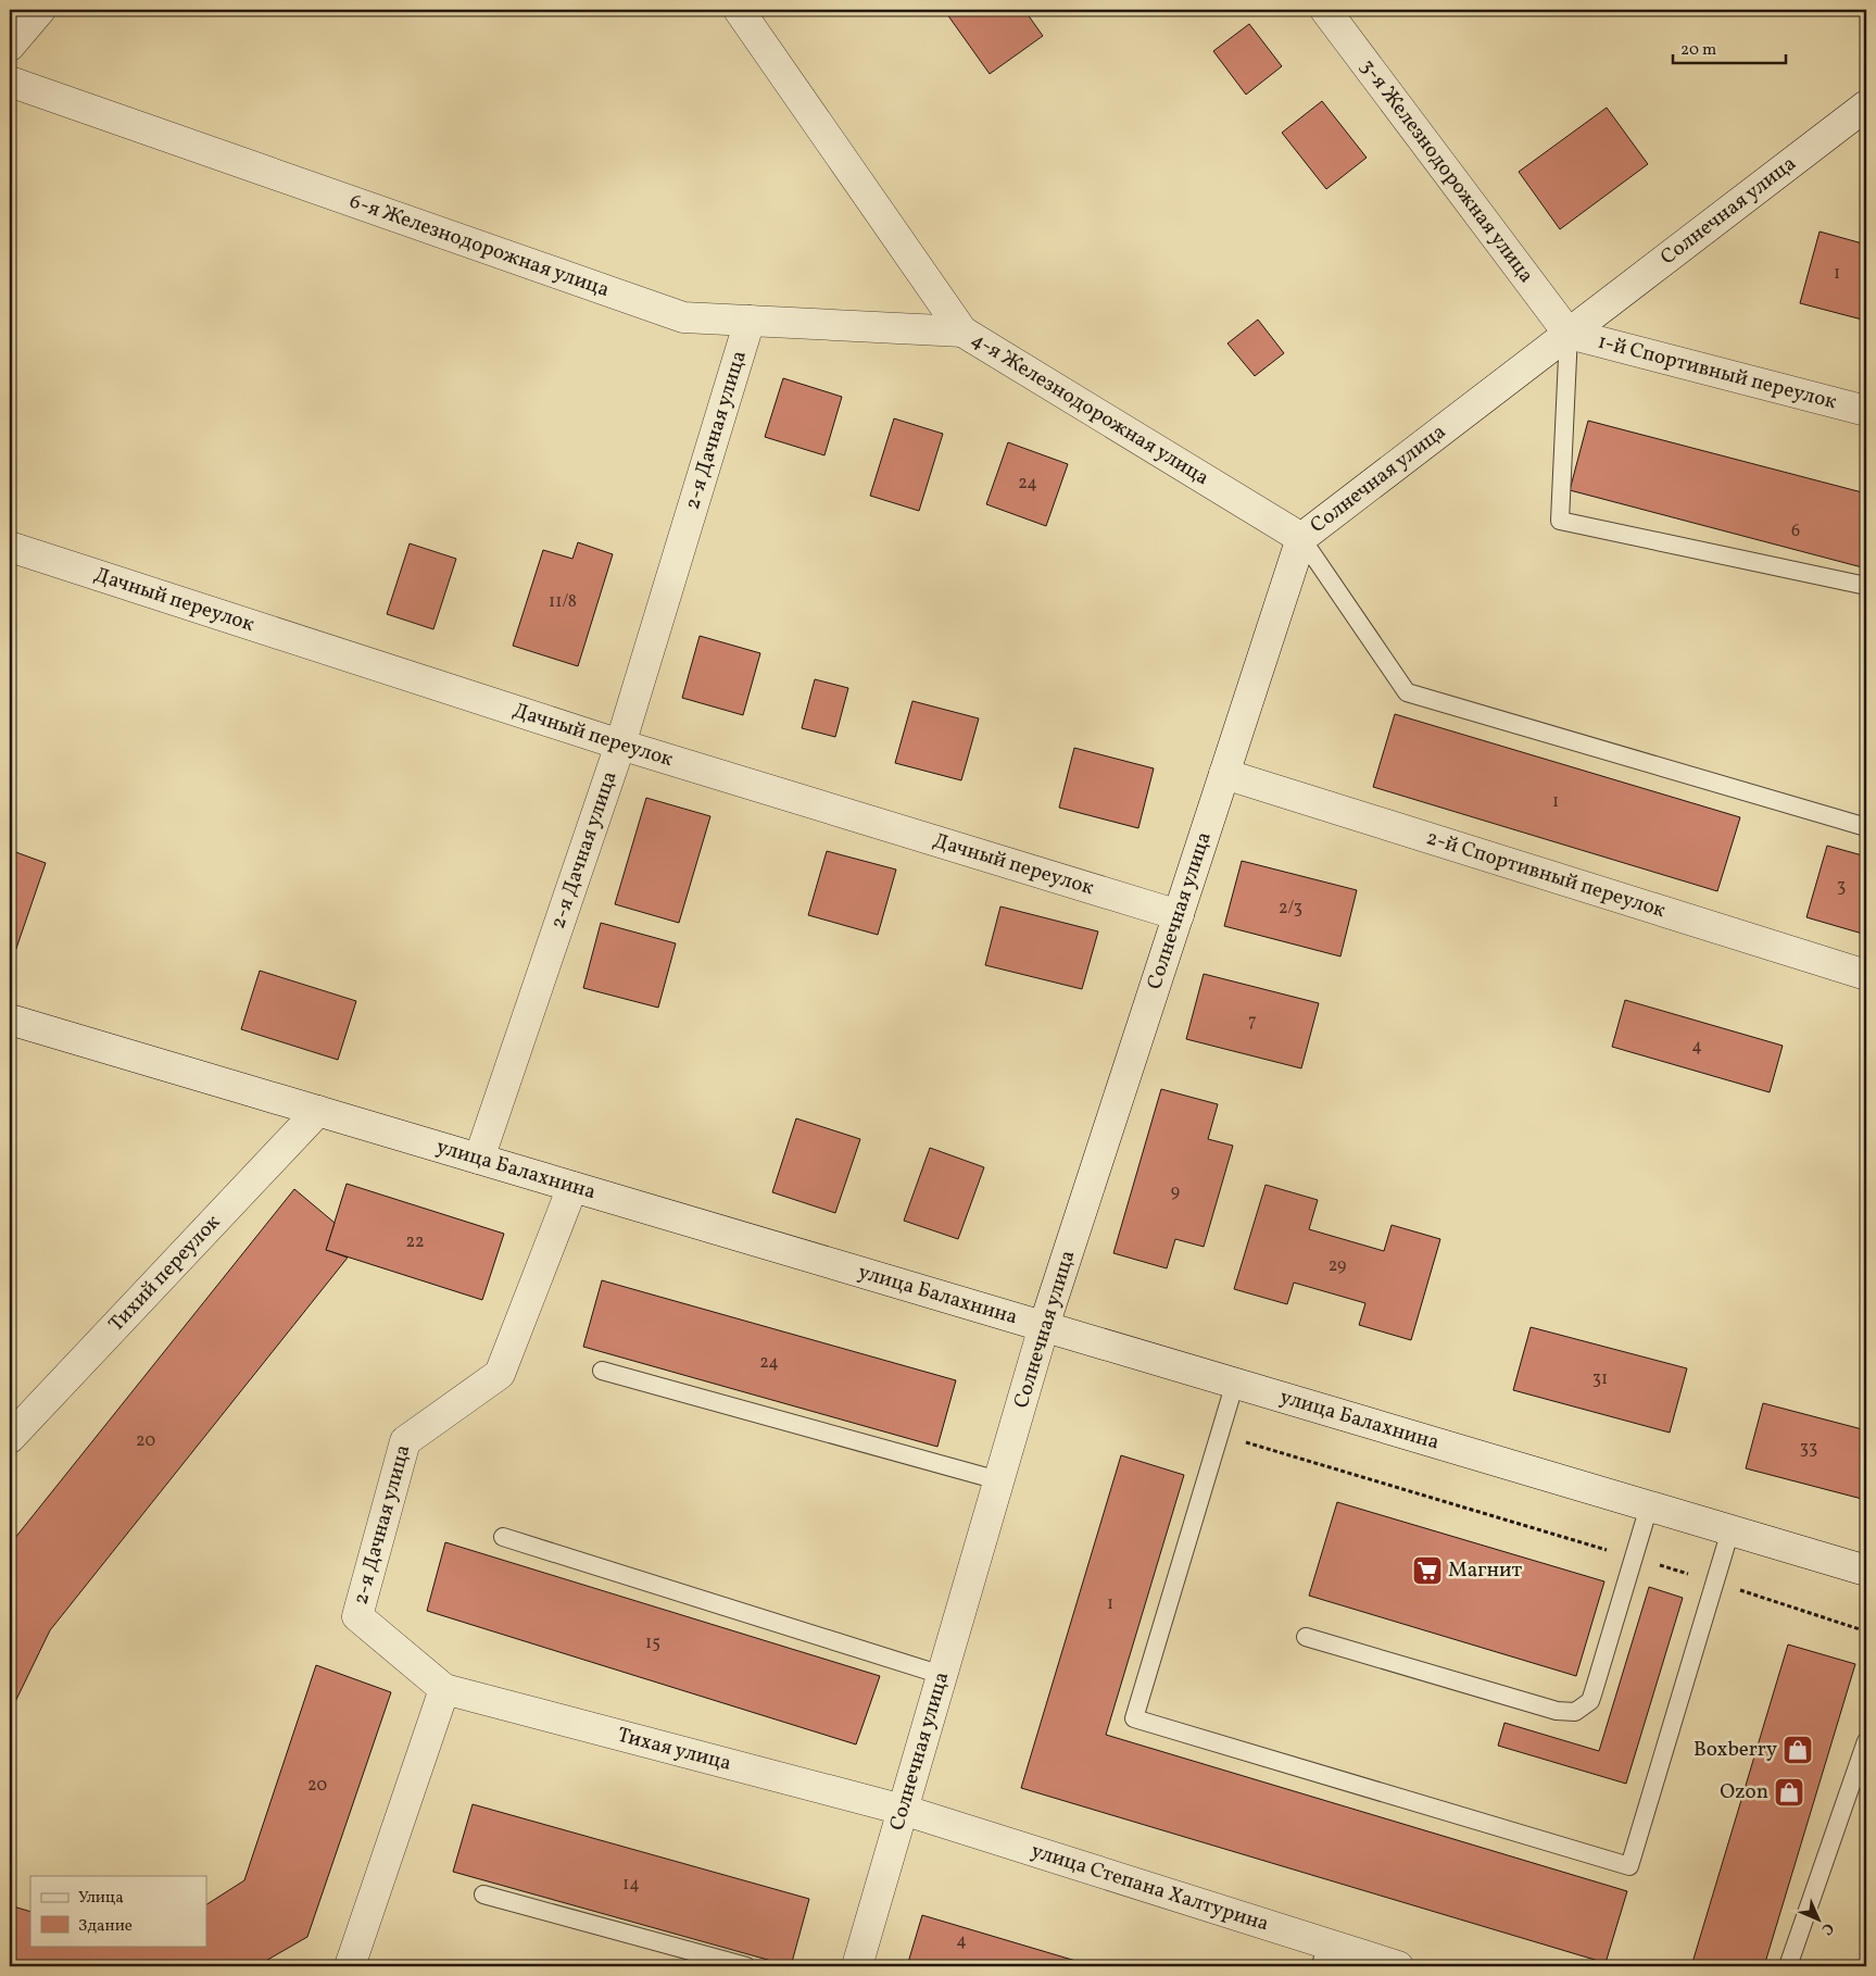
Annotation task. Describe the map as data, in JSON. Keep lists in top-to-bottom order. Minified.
{"streets":{"street":["3-я Железнодорожная улица","Солнечная улица","6-я Железнодорожная улица","1-й Спортивный переулок","4-я Железнодорожная улица","2-я Дачная улица","Дачный переулок","2-й Спортивный переулок","улица Балахнина","Тихий переулок","Тихая улица","улица Степана Халтурина"]},"crossings":[["3-я Железнодорожная улица","Солнечная улица"],["3-я Железнодорожная улица","1-й Спортивный переулок"],["Солнечная улица","1-й Спортивный переулок"],["Солнечная улица","4-я Железнодорожная улица"],["Солнечная улица","Дачный переулок"],["Солнечная улица","2-й Спортивный переулок"],["Солнечная улица","улица Балахнина"],["Солнечная улица","Тихая улица"],["Солнечная улица","улица Степана Халтурина"],["6-я Железнодорожная улица","4-я Железнодорожная улица"],["6-я Железнодорожная улица","2-я Дачная улица"],["2-я Дачная улица","Дачный переулок"],["2-я Дачная улица","улица Балахнина"],["2-я Дачная улица","Тихая улица"],["улица Балахнина","Тихий переулок"],["Тихая улица","улица Степана Халтурина"]],"places":{"supermarket":["Магнит"],"shop":["Boxberry","Ozon"]},"house_numbers":["1","24","6","11/8","1","3","2/3","7","4","9","22","29","24","31","20","33","1","15","20","14","4"],"legend":["Улица","Здание"],"scale_bar":"20 m","north":"bottom right"}
